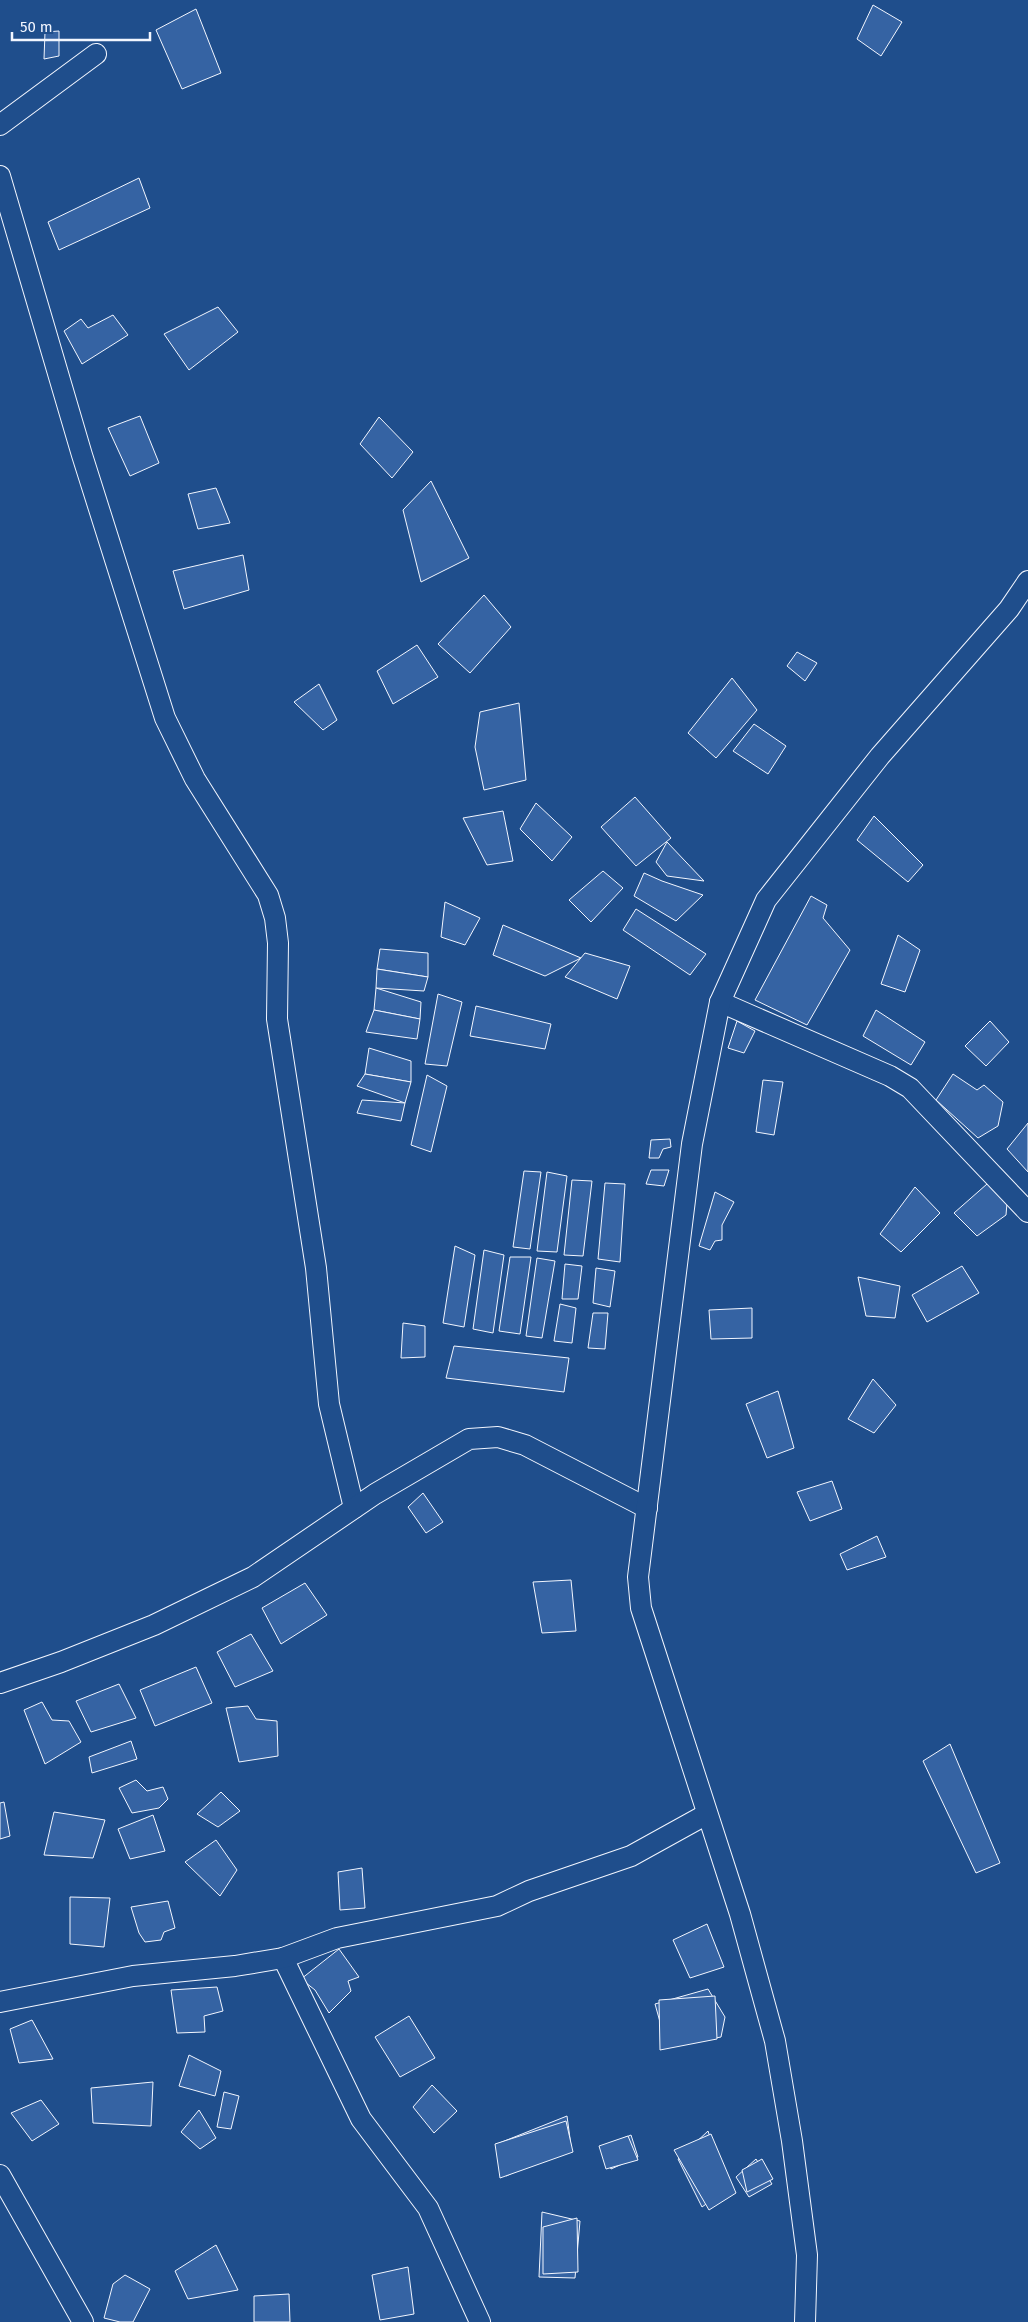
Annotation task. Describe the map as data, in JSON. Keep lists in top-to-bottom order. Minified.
{"scale_bar":"50 m"}
